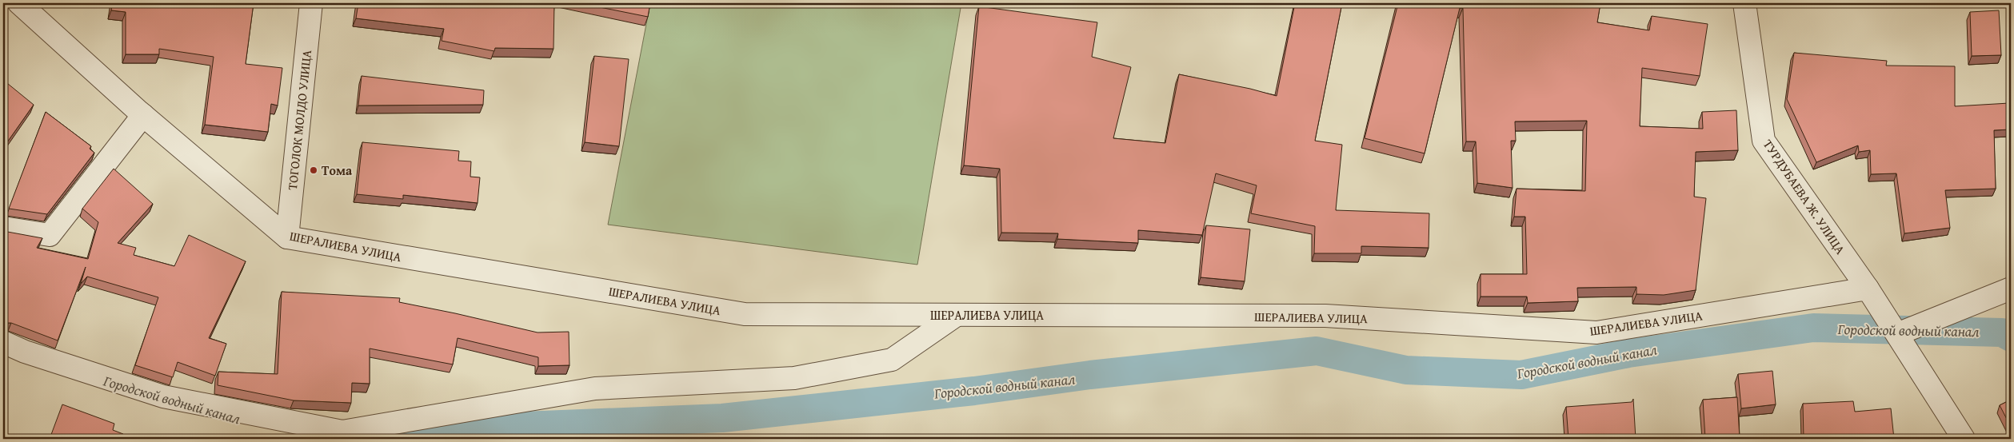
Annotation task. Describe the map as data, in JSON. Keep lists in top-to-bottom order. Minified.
{"streets":{"street":["ТОГОЛОК МОЛДО УЛИЦА","ТУРДУБАЕВА Ж. УЛИЦА","ШЕРАЛИЕВА УЛИЦА"]},"crossings":[["ТОГОЛОК МОЛДО УЛИЦА","ШЕРАЛИЕВА УЛИЦА"],["ТУРДУБАЕВА Ж. УЛИЦА","ШЕРАЛИЕВА УЛИЦА"]],"water":["Городской водный канал"],"places":["Тома"]}
